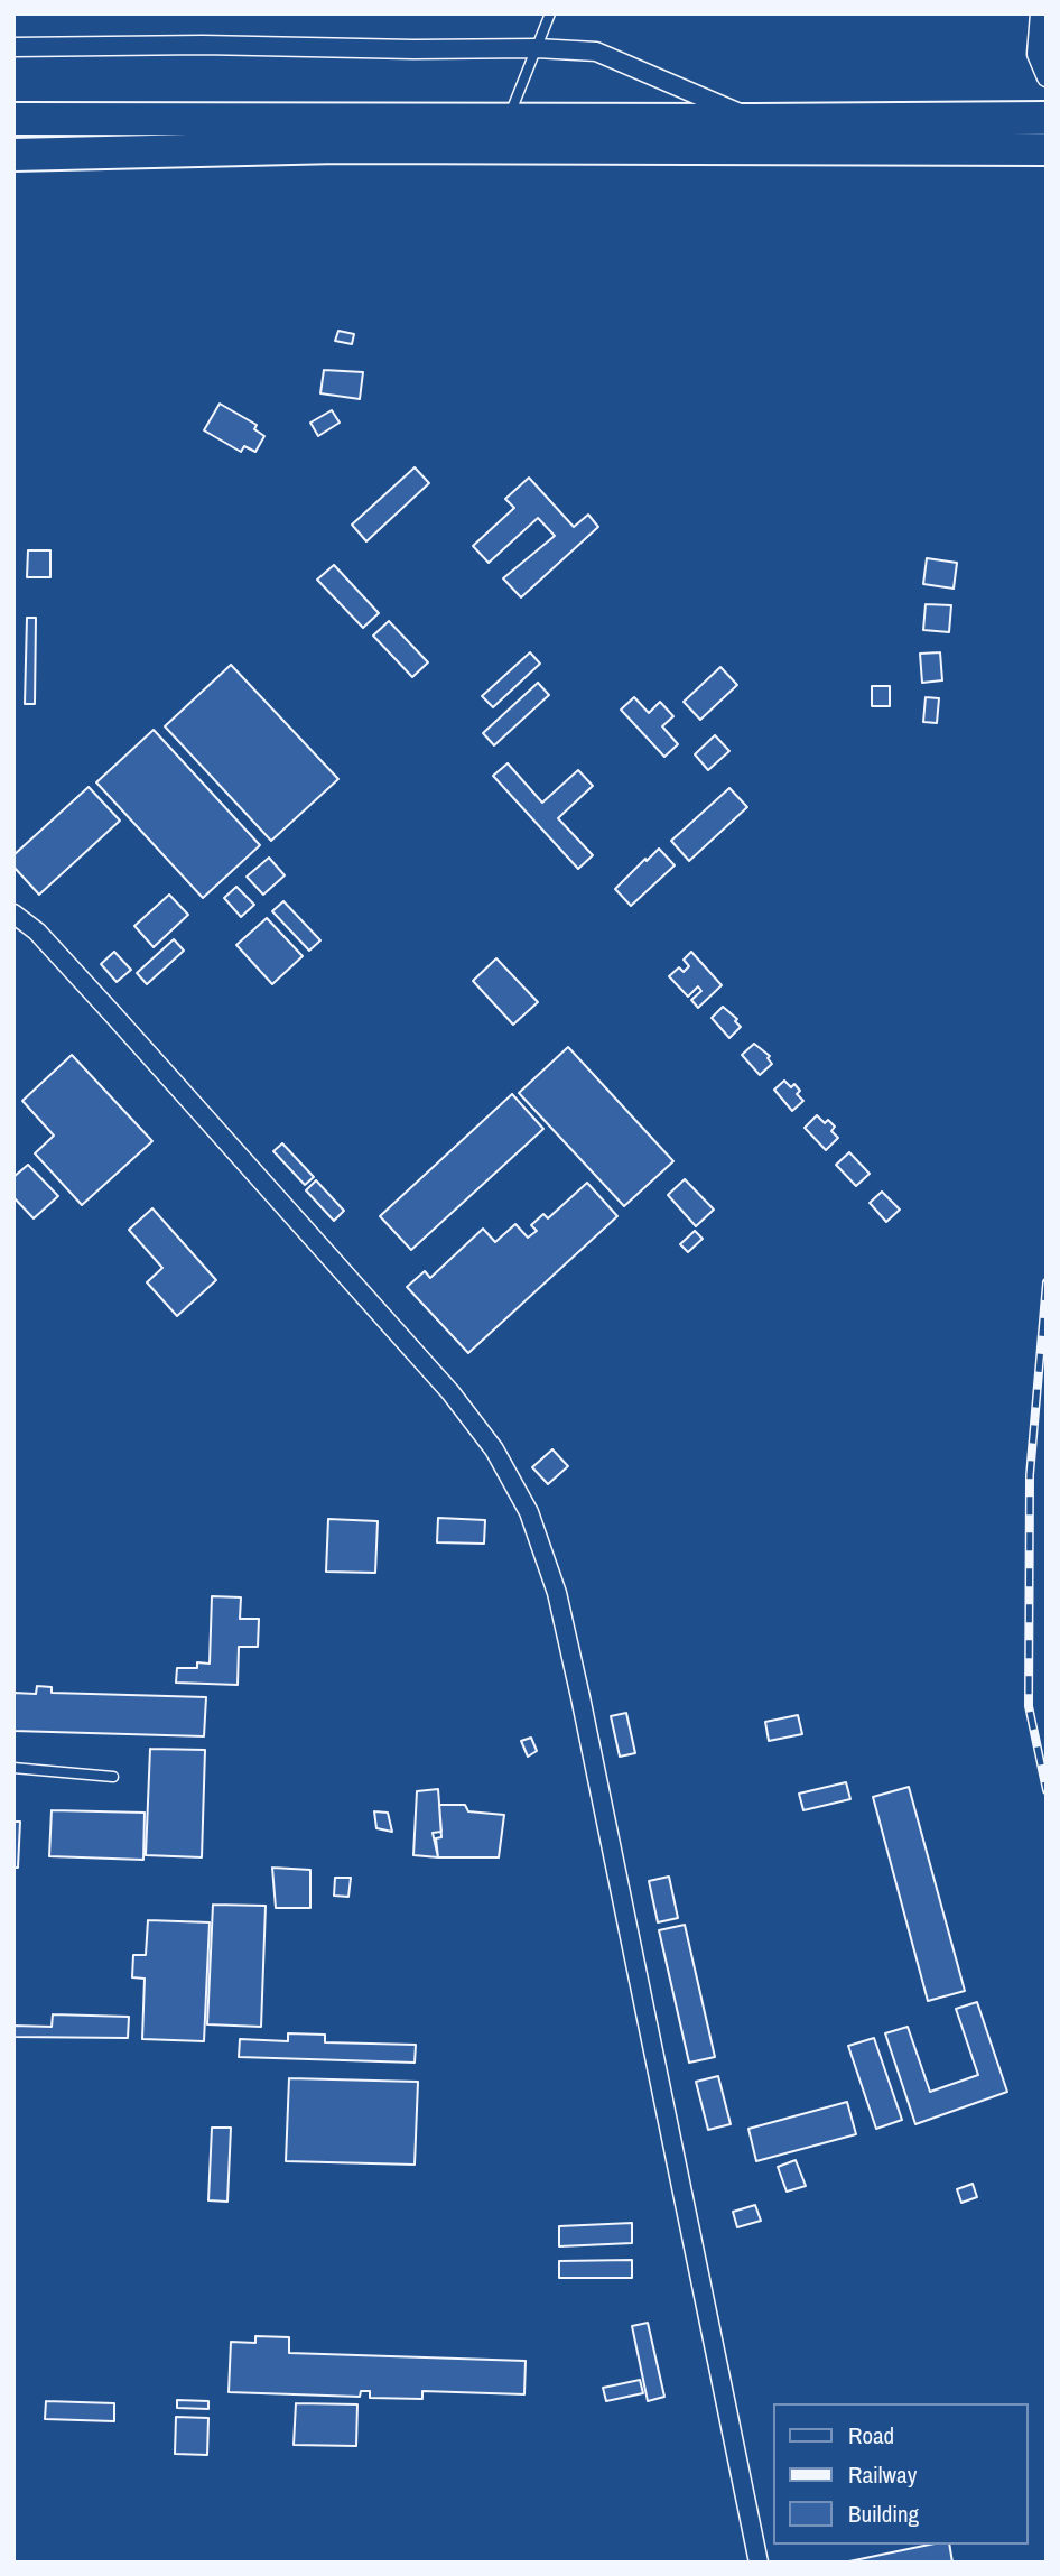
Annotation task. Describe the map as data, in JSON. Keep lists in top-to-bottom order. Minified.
{"legend":["Road","Railway","Building"]}
